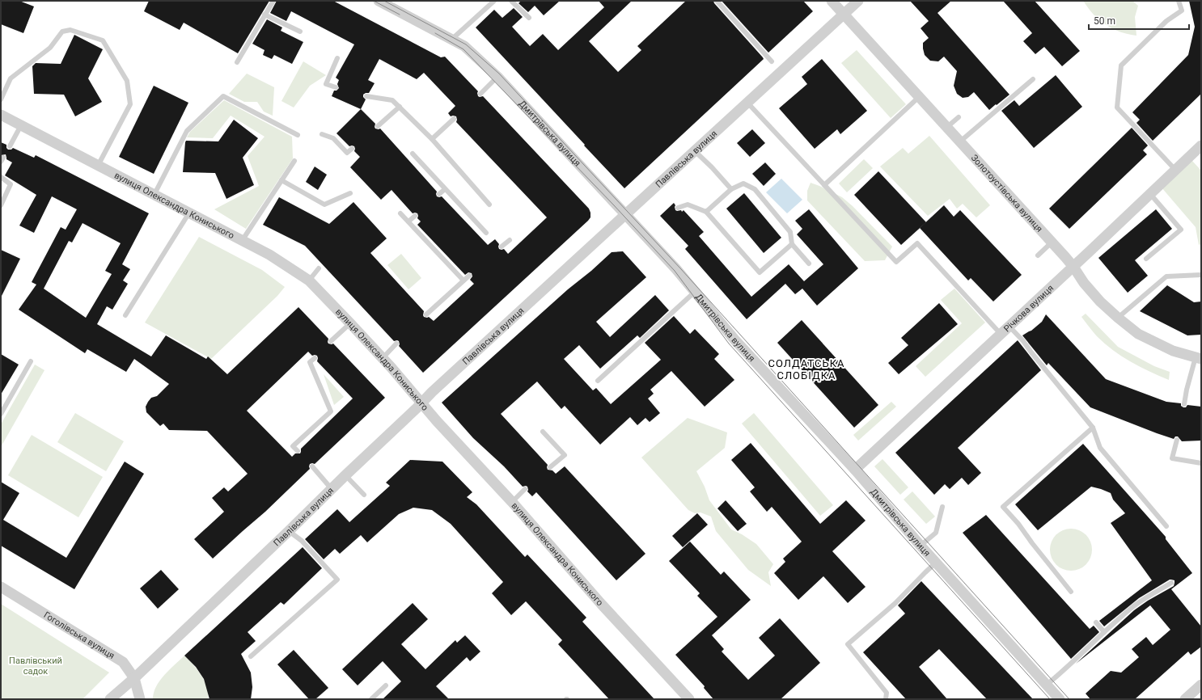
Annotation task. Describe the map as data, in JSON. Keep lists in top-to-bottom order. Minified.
{"streets":{"street":["Дмитрівська вулиця","Павлівська вулиця","Золотоустівська вулиця","вулиця Олександра Кониського","Річкова вулиця","Гоголівська вулиця"]},"crossings":[["Дмитрівська вулиця","Павлівська вулиця"],["Дмитрівська вулиця","Річкова вулиця"],["Павлівська вулиця","Золотоустівська вулиця"],["Павлівська вулиця","вулиця Олександра Кониського"],["Павлівська вулиця","Гоголівська вулиця"],["Золотоустівська вулиця","Річкова вулиця"]],"districts":["СОЛДАТСЬКА СЛОБІДКА"],"parks":["Павлівський садок"],"scale_bar":"50 m"}
